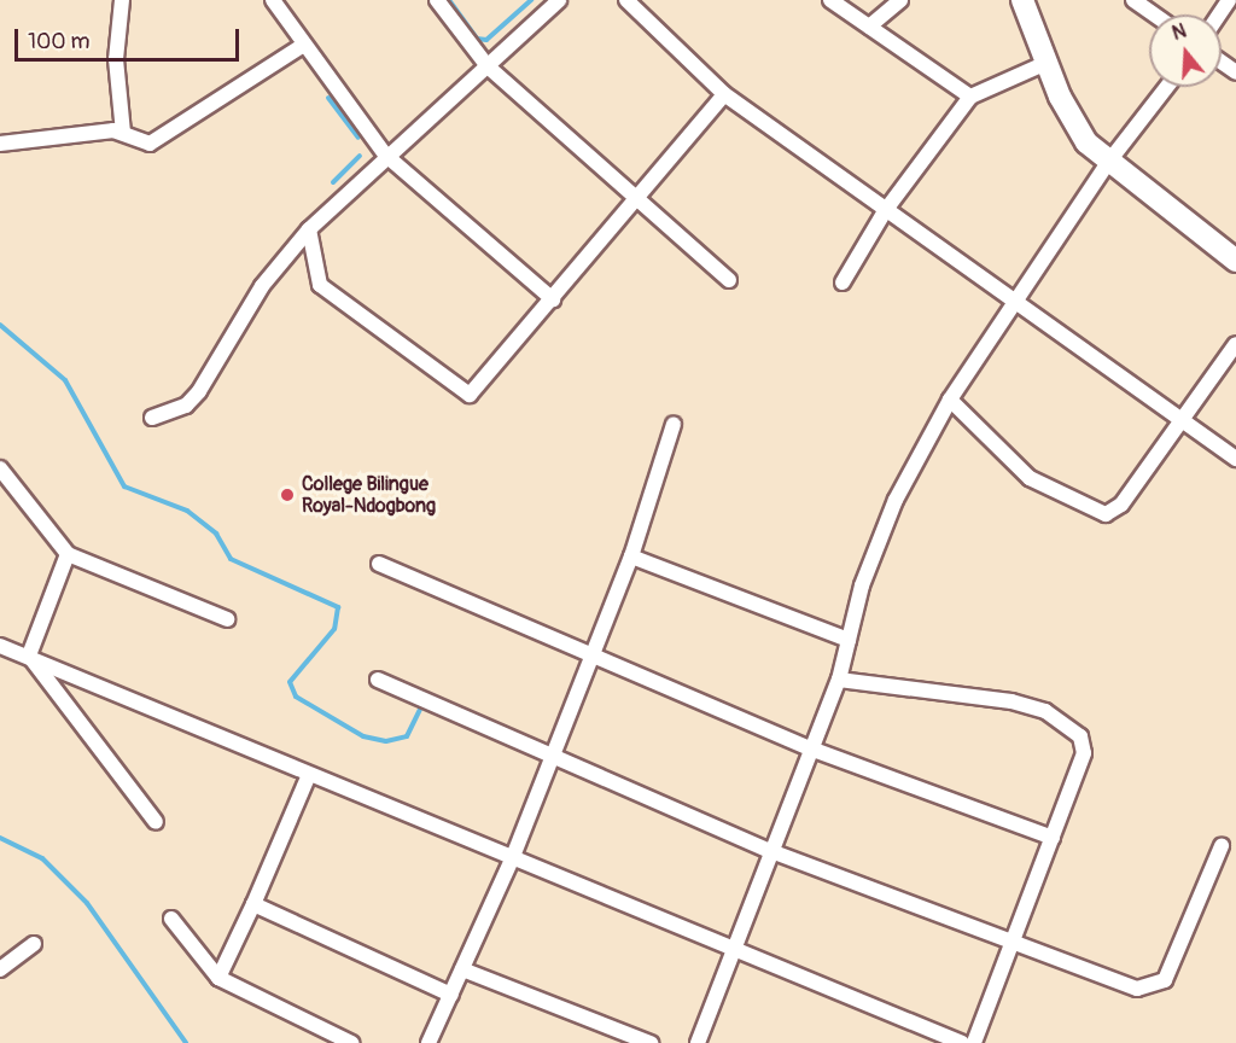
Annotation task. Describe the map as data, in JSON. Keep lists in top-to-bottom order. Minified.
{"places":["College Bilingue Royal-Ndogbong"],"scale_bar":"100 m","north":"top"}
